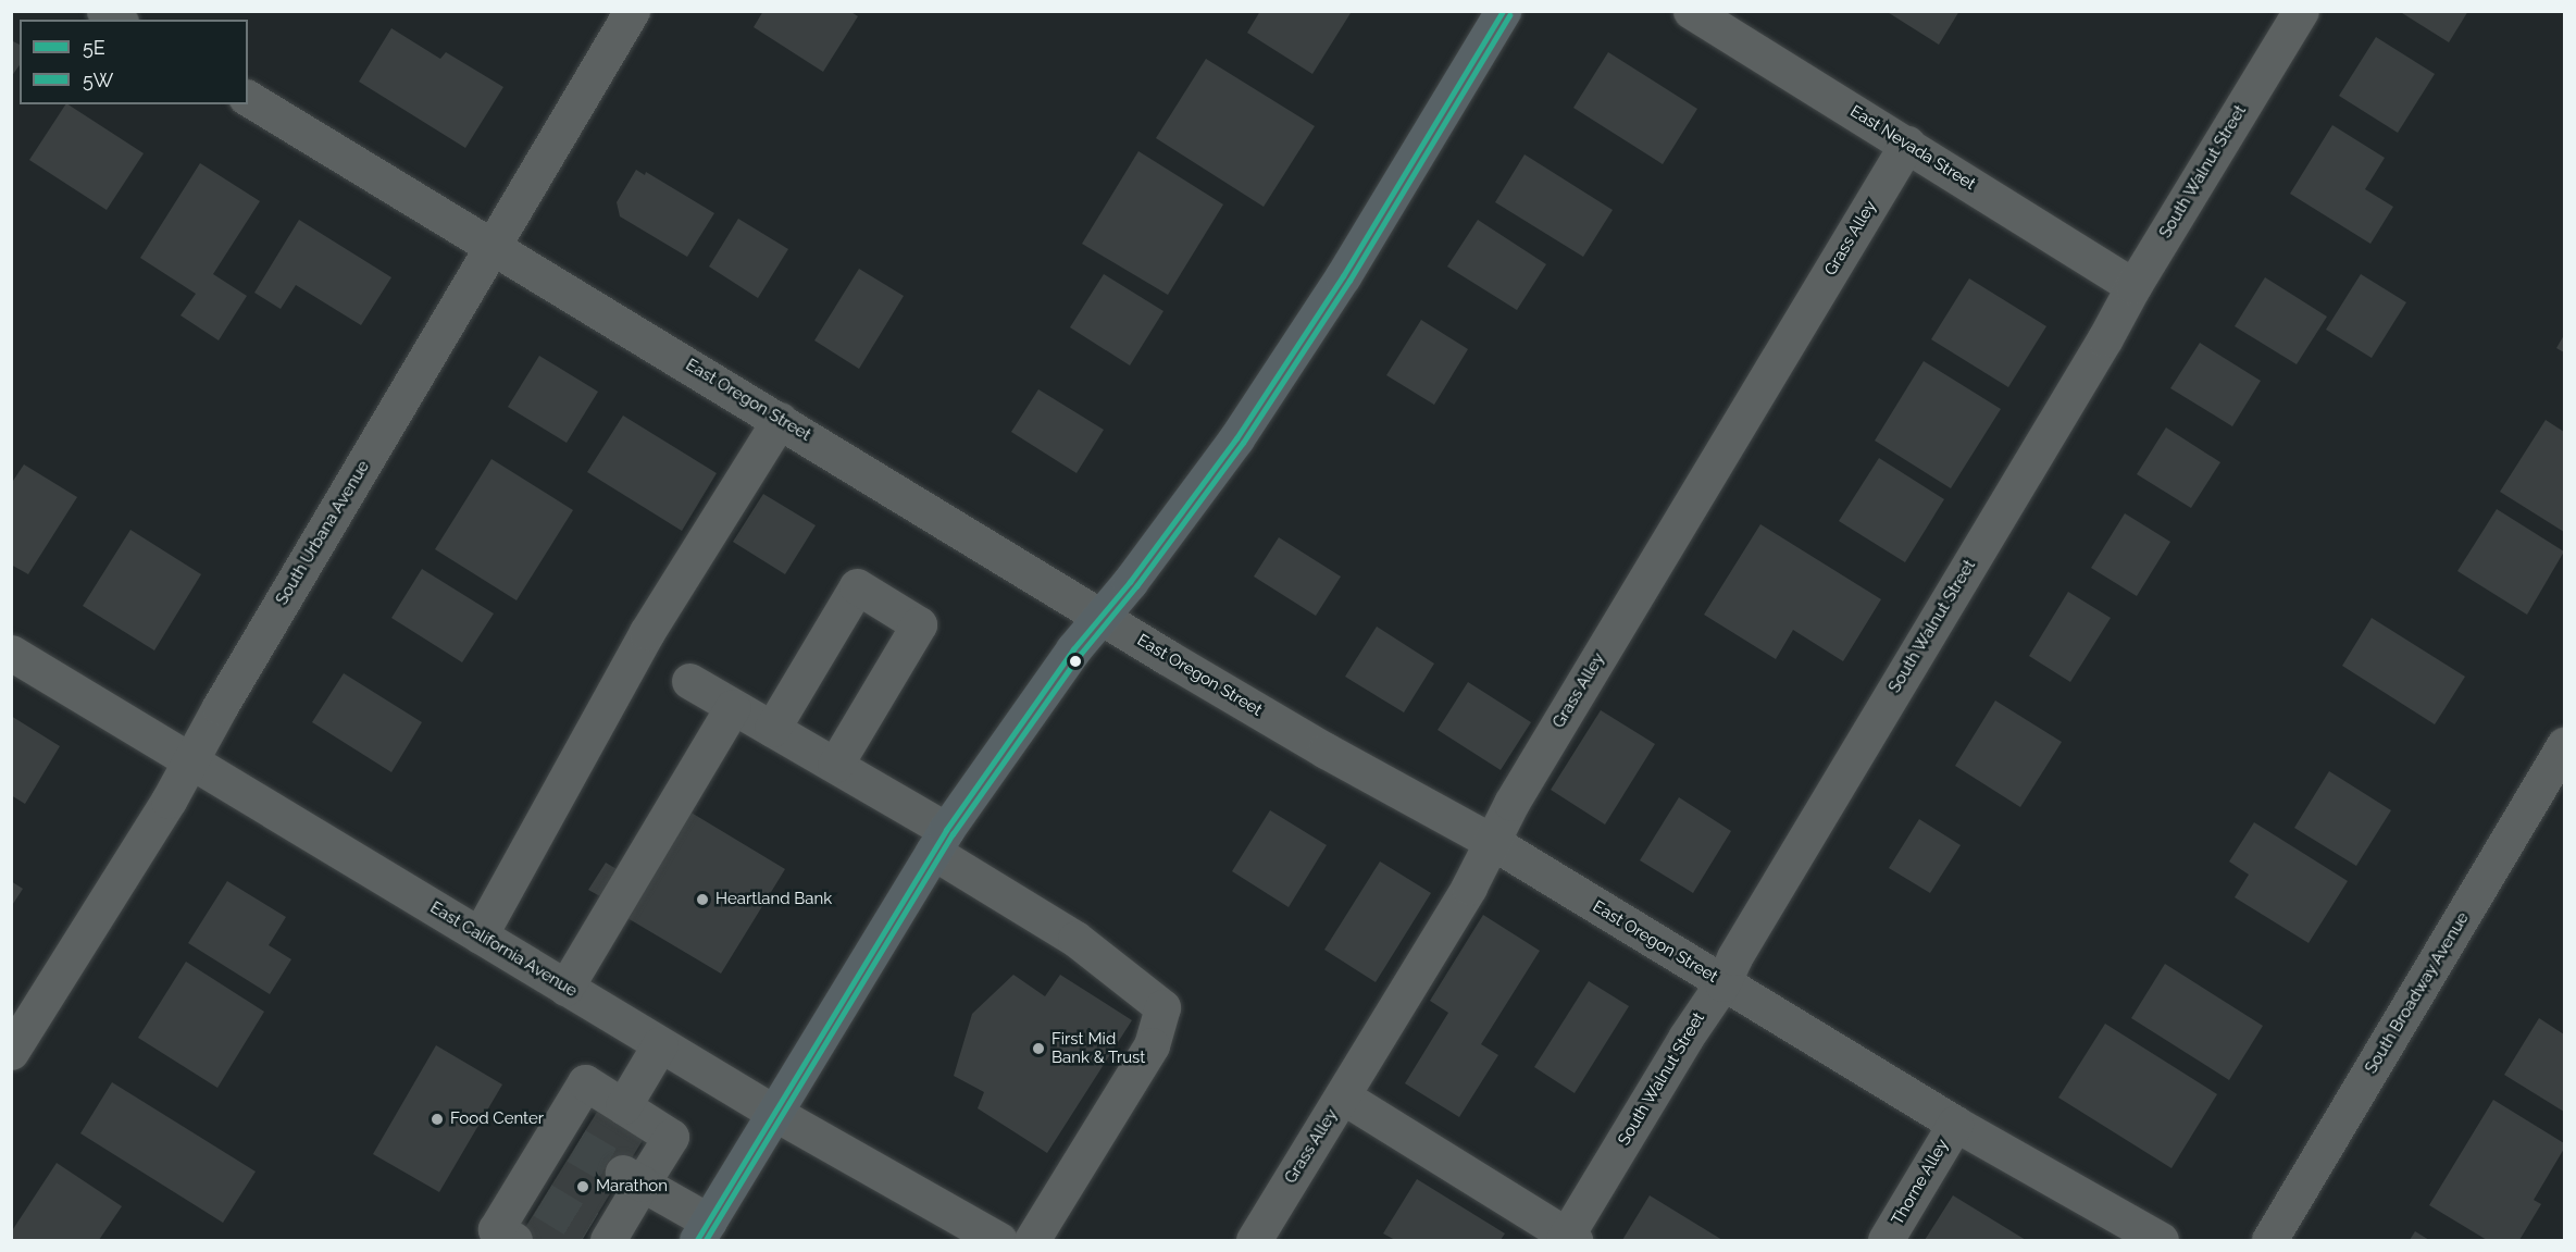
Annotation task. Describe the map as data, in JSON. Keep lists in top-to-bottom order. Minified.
{"streets":{"street":["East Nevada Street","South Walnut Street","Grass Alley","East Oregon Street","South Urbana Avenue","East California Avenue","South Broadway Avenue","Thorne Alley"]},"crossings":[["East Nevada Street","South Walnut Street"],["East Nevada Street","Grass Alley"],["South Walnut Street","East Oregon Street"],["Grass Alley","East Oregon Street"],["East Oregon Street","South Urbana Avenue"],["East Oregon Street","Thorne Alley"],["South Urbana Avenue","East California Avenue"]],"places":["Heartland Bank","First Mid Bank & Trust","Food Center","Marathon"],"lines":["transit line 5E","transit line 5W"],"legend":["5E","5W"]}
